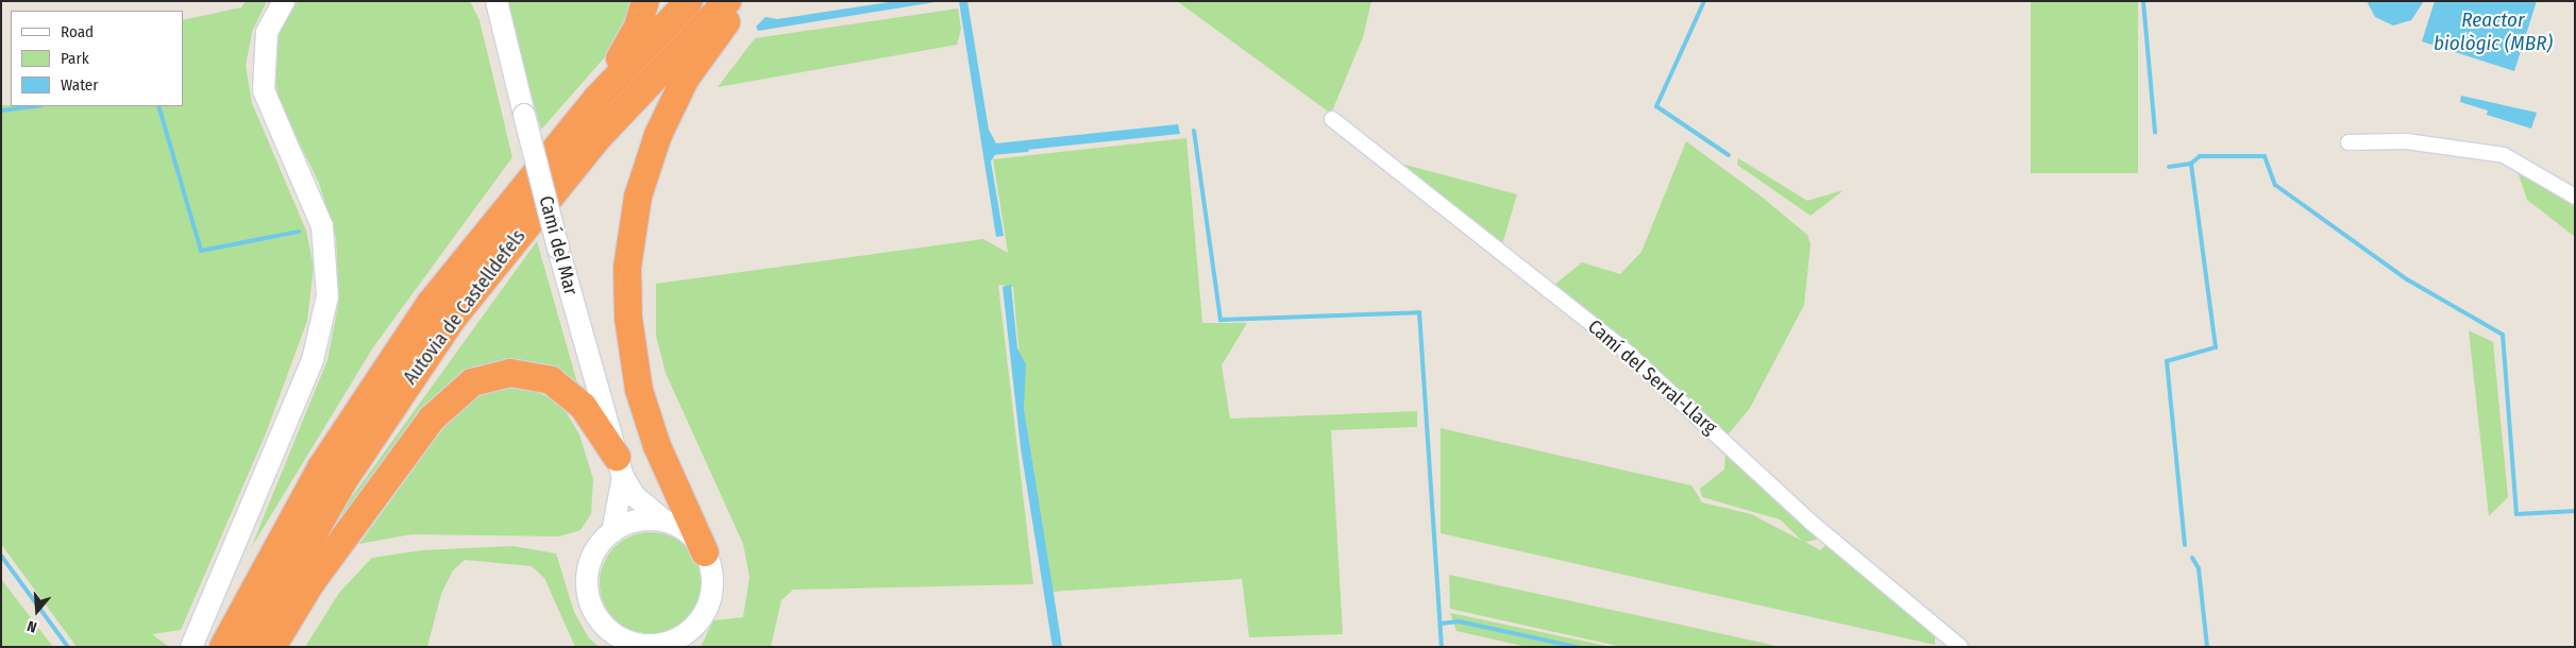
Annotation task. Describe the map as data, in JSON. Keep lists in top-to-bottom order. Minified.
{"streets":{"highway":["Autovia de Castelldefels"],"main road":["Camí del Mar"],"street":["Camí del Serral-Llarg"]},"water":["Reactor biològic (MBR)"],"legend":["Road","Park","Water"],"north":"bottom"}
